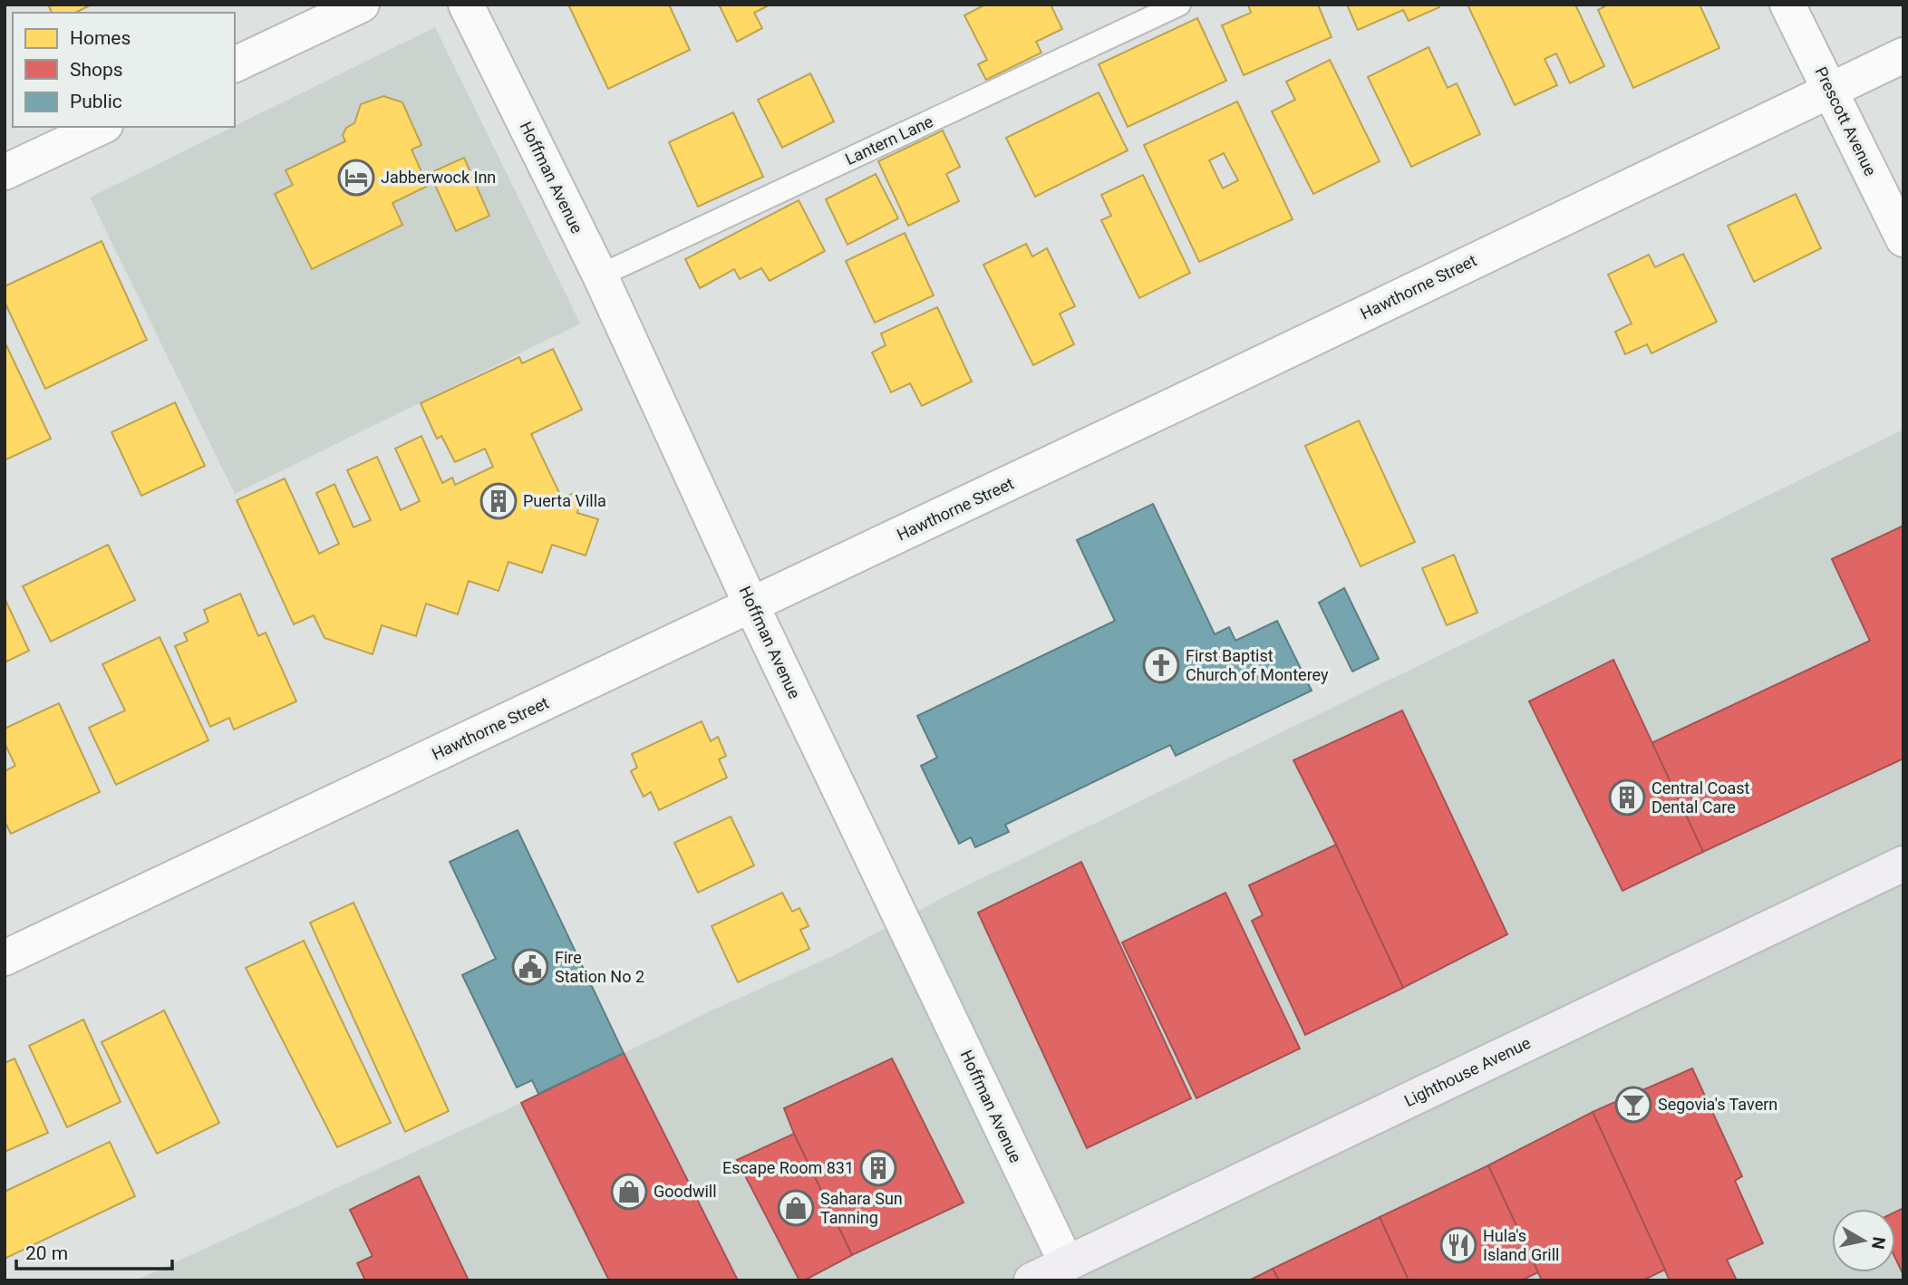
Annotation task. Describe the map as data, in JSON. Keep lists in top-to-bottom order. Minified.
{"streets":{"main road":["Lighthouse Avenue"],"street":["Prescott Avenue","Hoffman Avenue","Hawthorne Street"],"lane":["Lantern Lane"]},"crossings":[["Prescott Avenue","Hawthorne Street"],["Lantern Lane","Hoffman Avenue"],["Hoffman Avenue","Hawthorne Street"],["Hoffman Avenue","Lighthouse Avenue"]],"places":{"hotel":["Jabberwock Inn"],"building":["Puerta Villa","Central Coast Dental Care","Escape Room 831"],"church":["First Baptist Church of Monterey"],"public building":["Fire Station No 2"],"bar":["Segovia's Tavern"],"shop":["Goodwill","Sahara Sun Tanning"],"restaurant":["Hula's Island Grill"]},"legend":["Homes","Shops","Public"],"scale_bar":"20 m","north":"right"}
